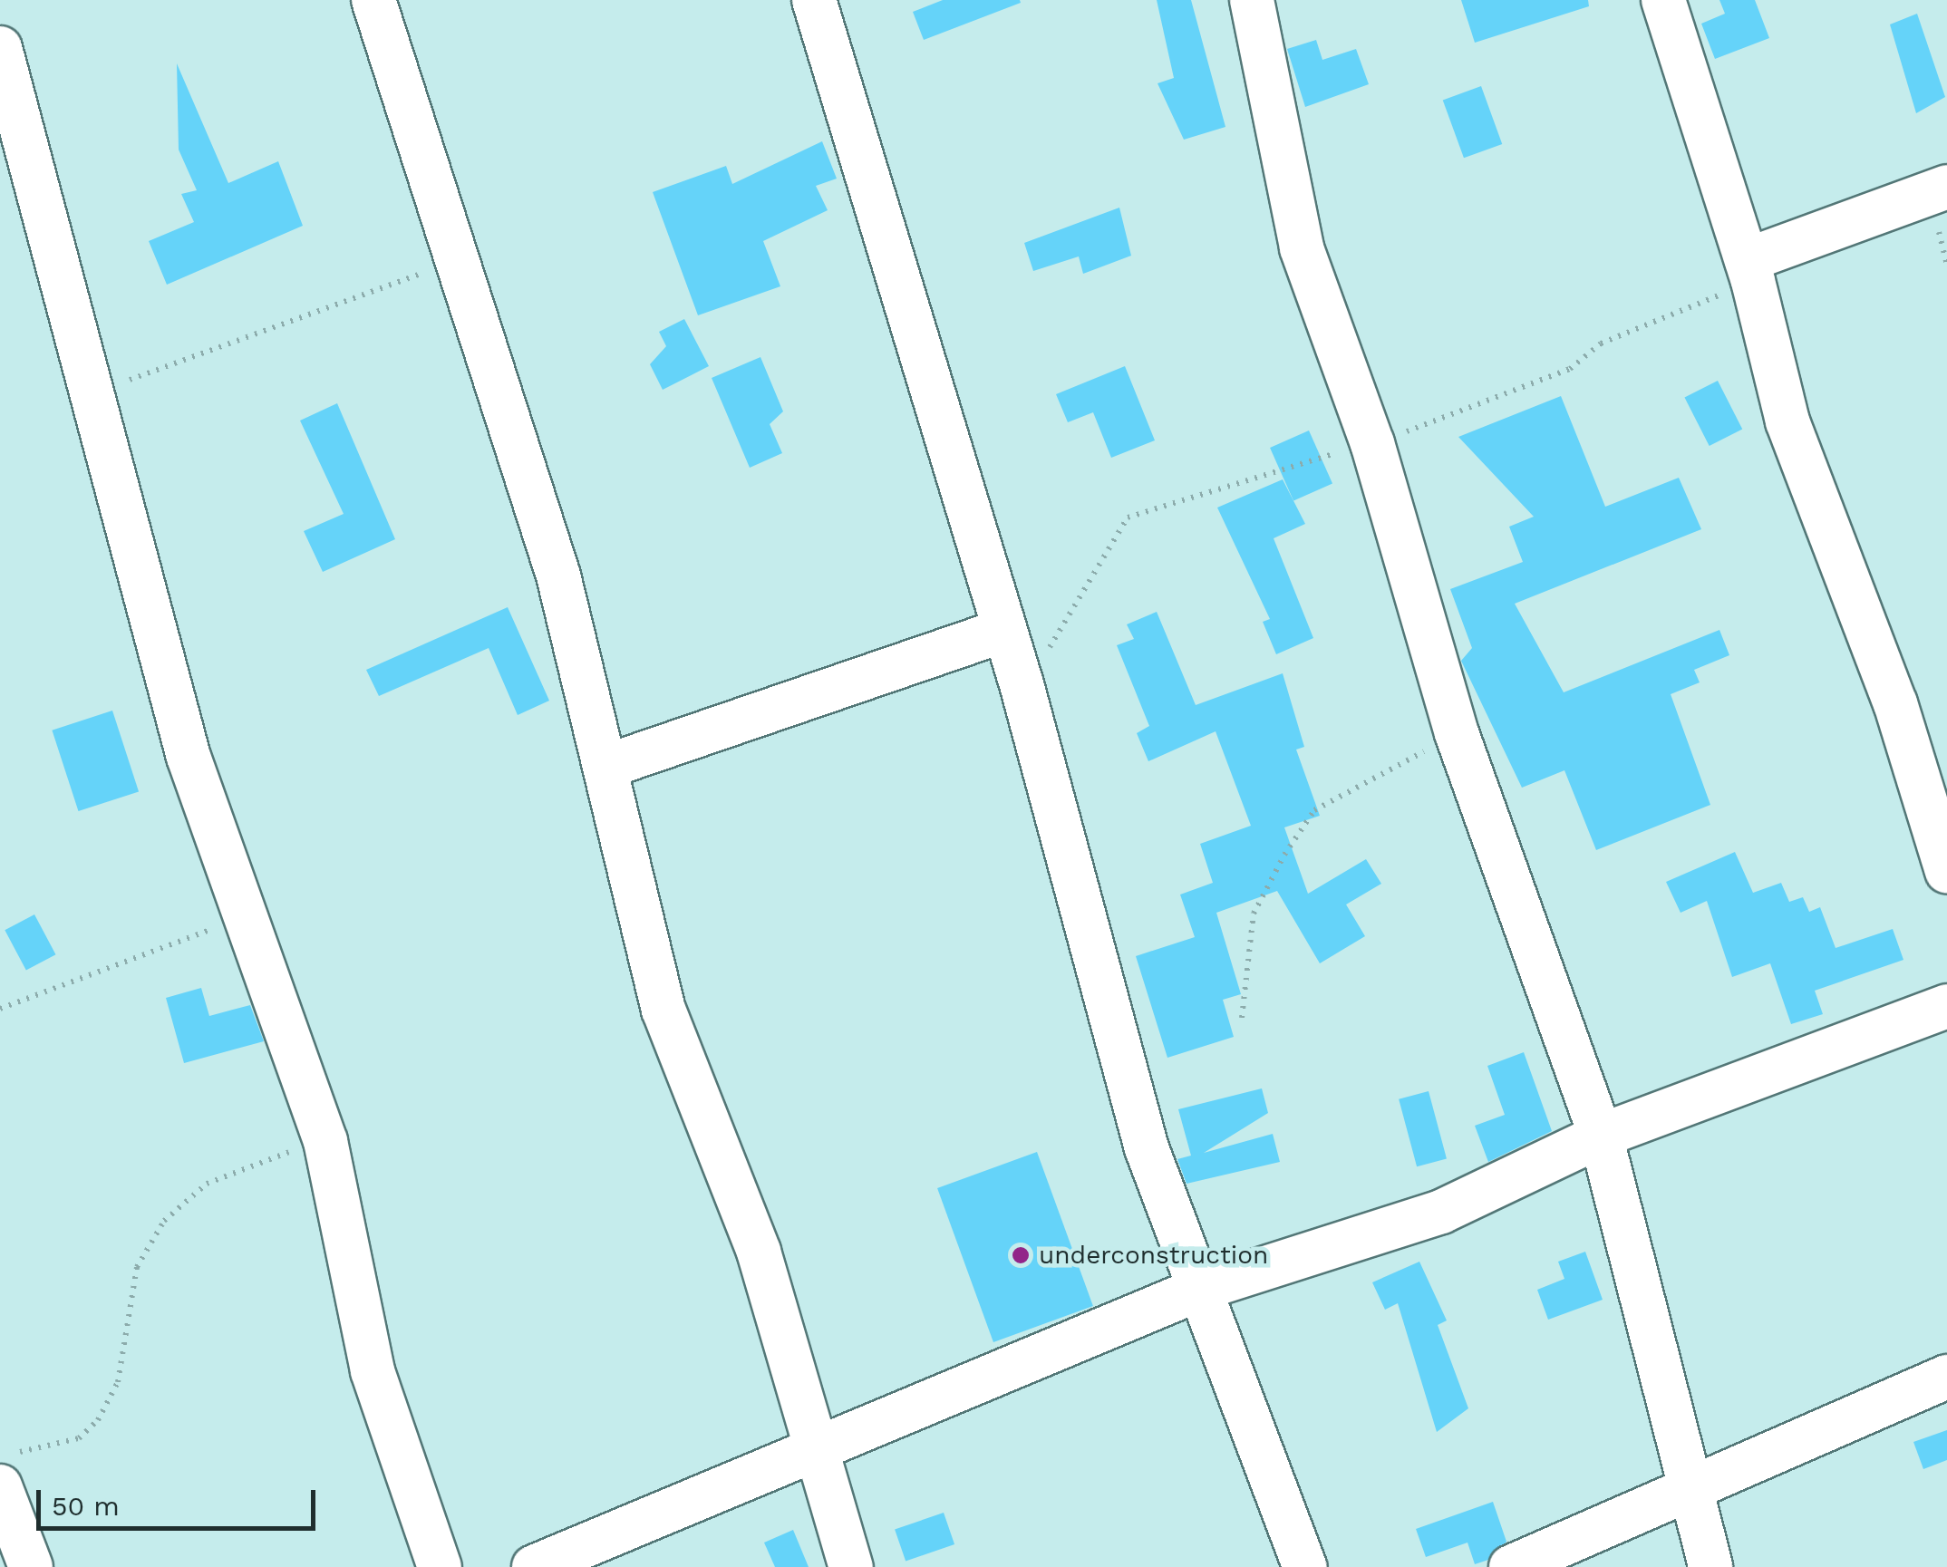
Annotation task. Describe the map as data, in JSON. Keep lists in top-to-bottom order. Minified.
{"places":["underconstruction"],"scale_bar":"50 m"}
